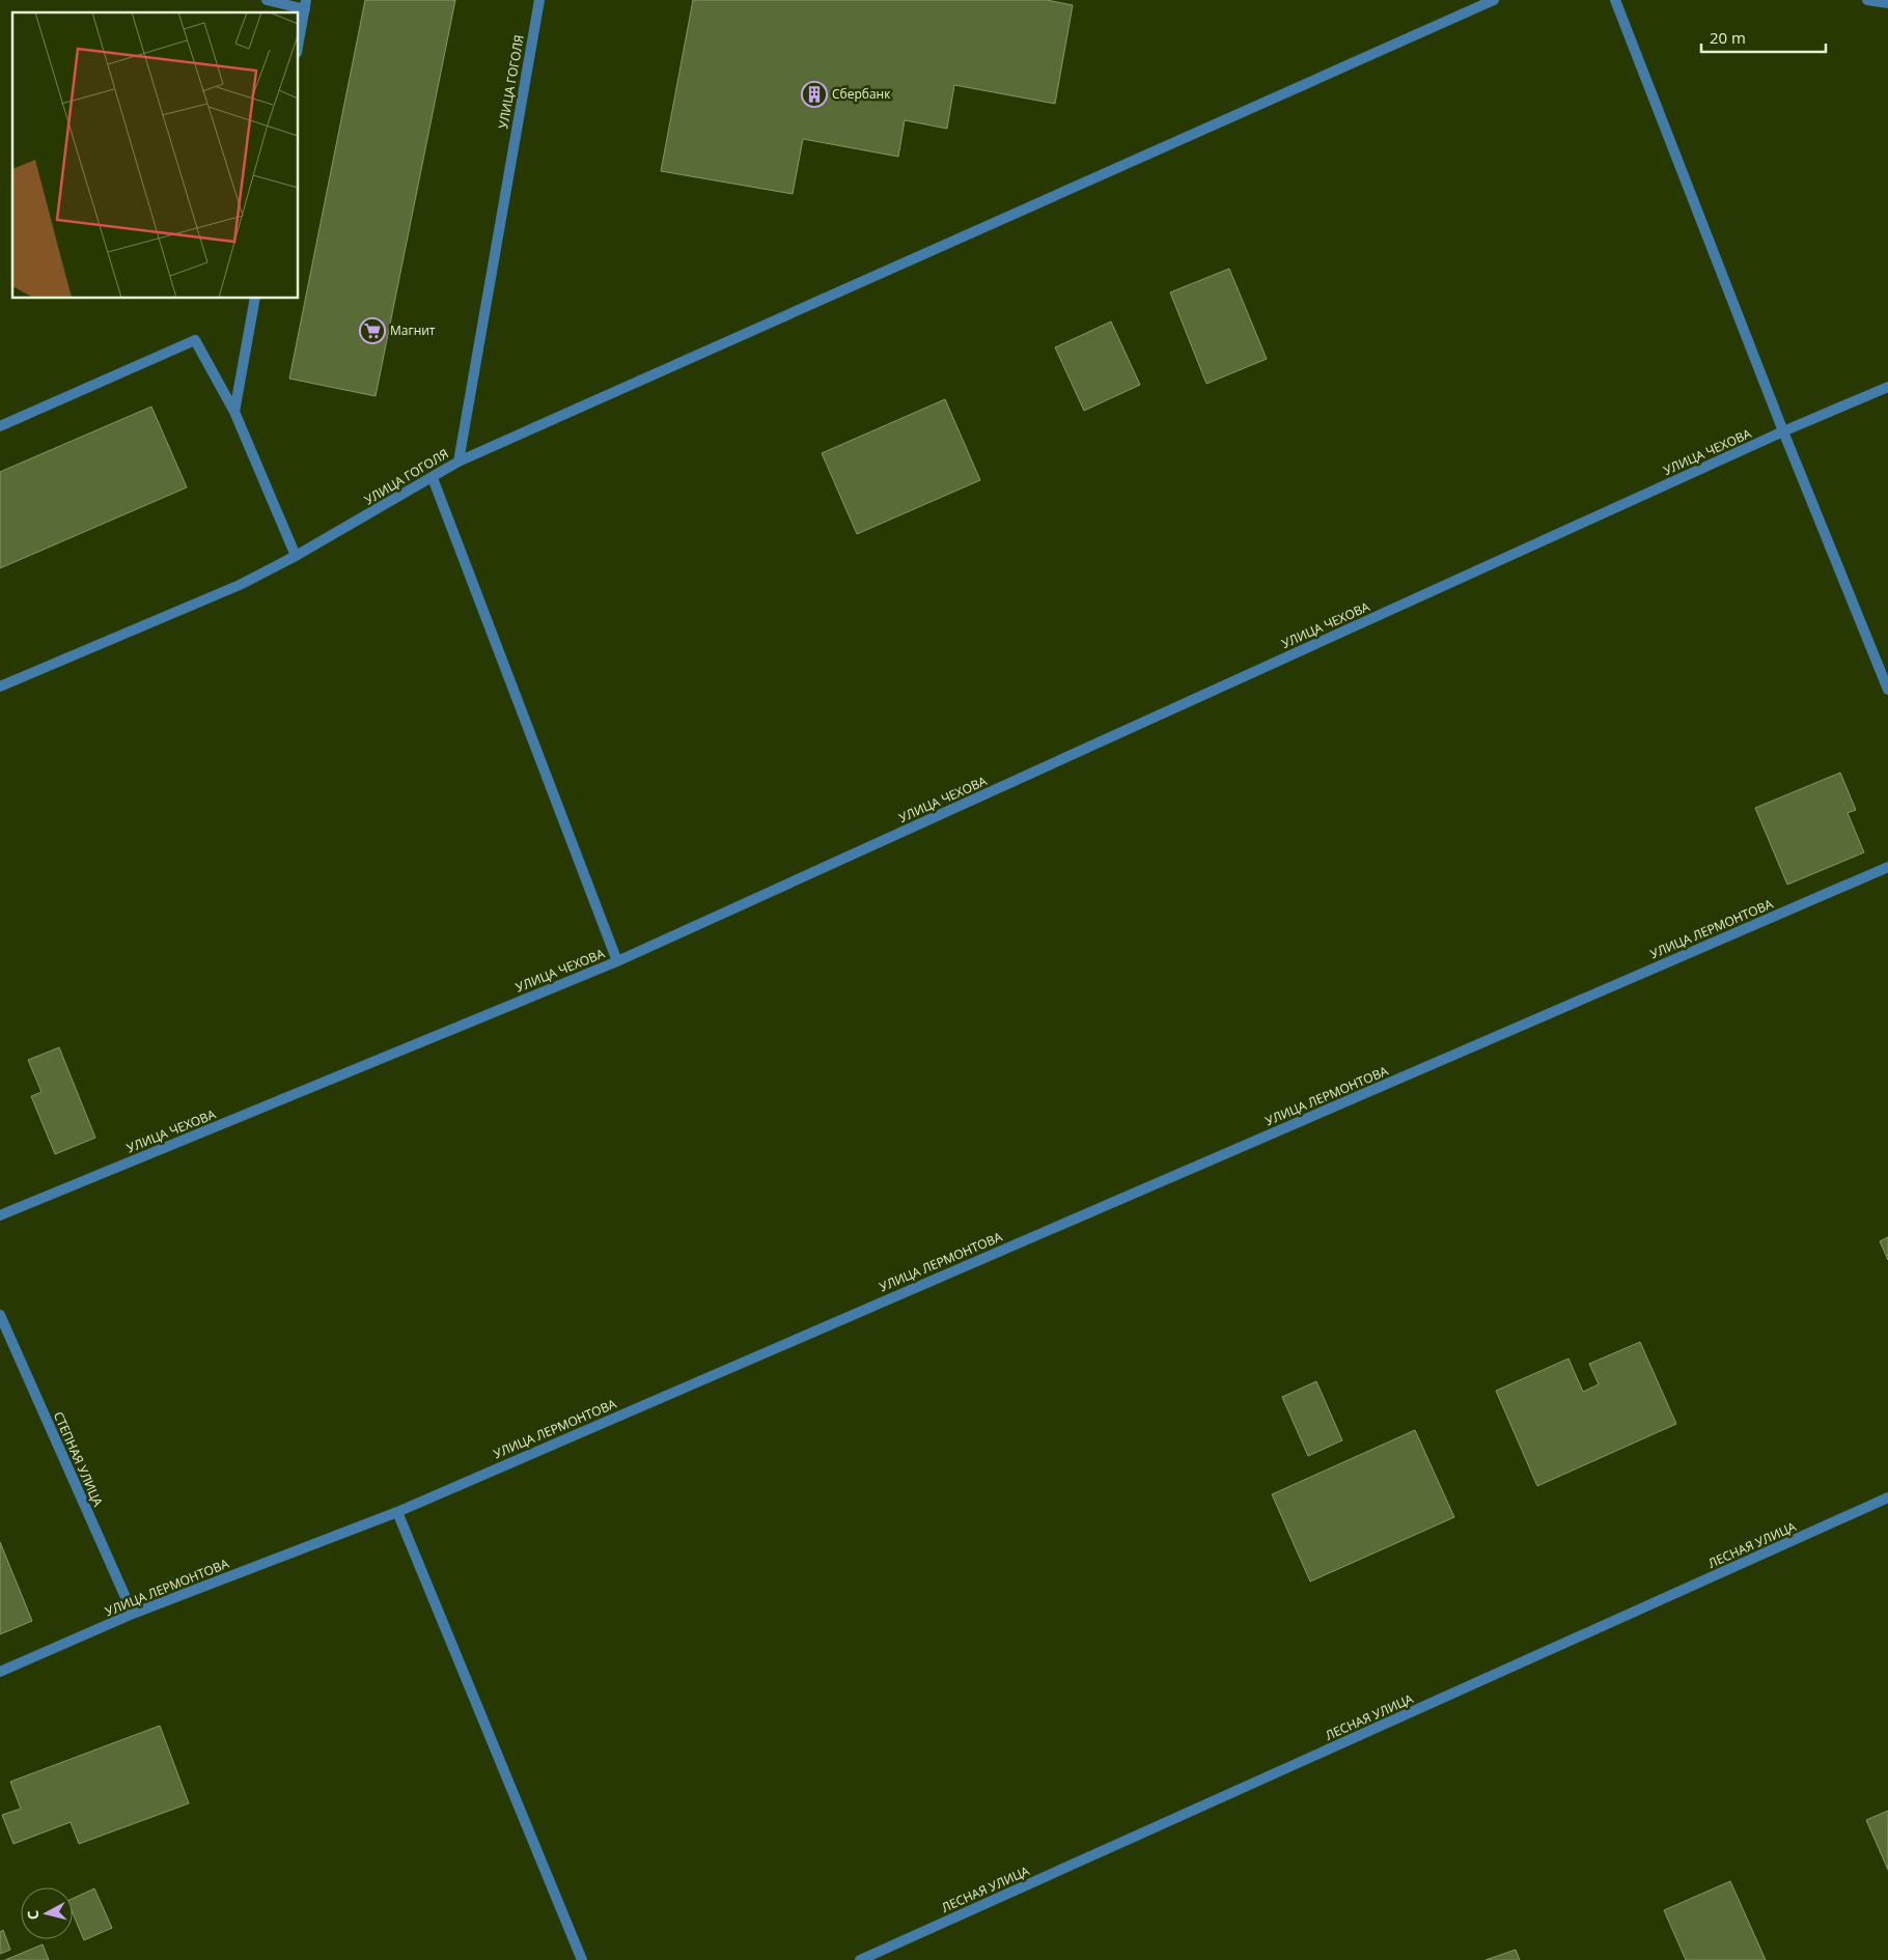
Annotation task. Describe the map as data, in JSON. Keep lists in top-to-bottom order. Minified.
{"streets":{"street":["УЛИЦА ГОГОЛЯ","УЛИЦА ЧЕХОВА","УЛИЦА ЛЕРМОНТОВА","СТЕПНАЯ УЛИЦА","ЛЕСНАЯ УЛИЦА"]},"crossings":[["УЛИЦА ЛЕРМОНТОВА","СТЕПНАЯ УЛИЦА"]],"places":{"building":["Сбербанк"],"supermarket":["Магнит"]},"scale_bar":"20 m","north":"left"}
